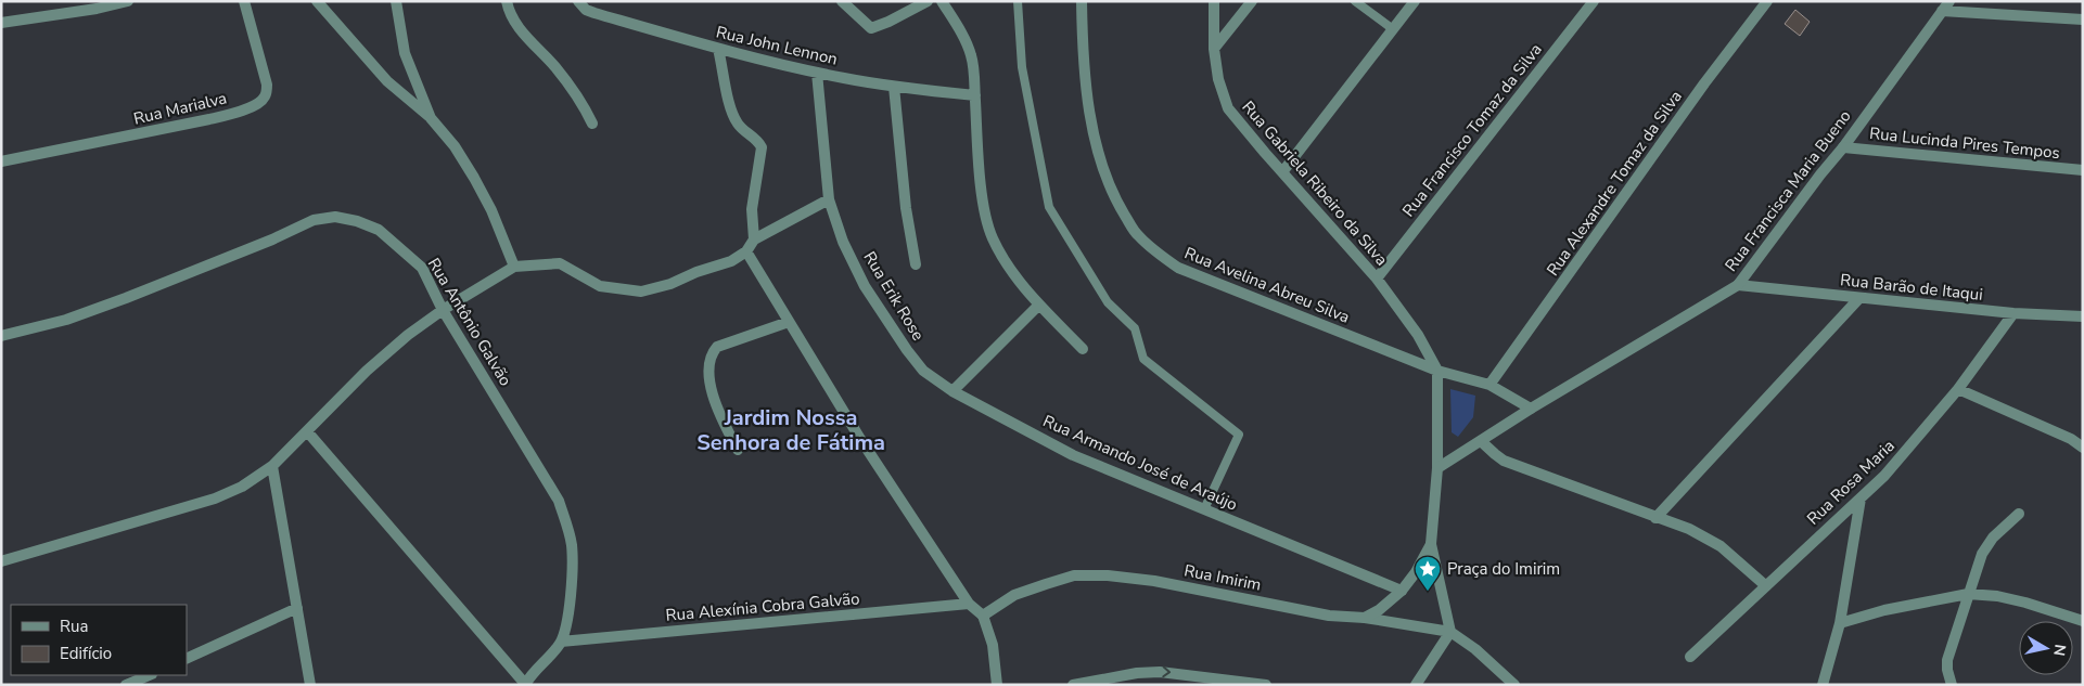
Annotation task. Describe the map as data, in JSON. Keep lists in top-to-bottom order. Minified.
{"streets":{"street":["Rua John Lennon","Rua Marialva","Rua Francisco Tomaz da Silva","Rua Lucinda Pires Tempos","Rua Gabriela Ribeiro da Silva","Rua Alexandre Tomaz da Silva","Rua Francisca Maria Bueno","Rua Avelina Abreu Silva","Rua Barão de Itaqui","Rua Erik Rose","Rua Antônio Galvão","Rua Armando José de Araújo","Rua Rosa Maria","Rua Imirim","Rua Alexínia Cobra Galvão"]},"crossings":[["Rua John Lennon","Rua Erik Rose"],["Rua Francisco Tomaz da Silva","Rua Gabriela Ribeiro da Silva"],["Rua Lucinda Pires Tempos","Rua Francisca Maria Bueno"],["Rua Gabriela Ribeiro da Silva","Rua Avelina Abreu Silva"],["Rua Alexandre Tomaz da Silva","Rua Avelina Abreu Silva"],["Rua Francisca Maria Bueno","Rua Avelina Abreu Silva"],["Rua Francisca Maria Bueno","Rua Barão de Itaqui"],["Rua Barão de Itaqui","Rua Rosa Maria"],["Rua Erik Rose","Rua Armando José de Araújo"],["Rua Antônio Galvão","Rua Alexínia Cobra Galvão"]],"districts":["Jardim Nossa Senhora de Fátima"],"places":{"place":["Praça do Imirim"]},"legend":["Rua","Edifício"],"north":"right"}
